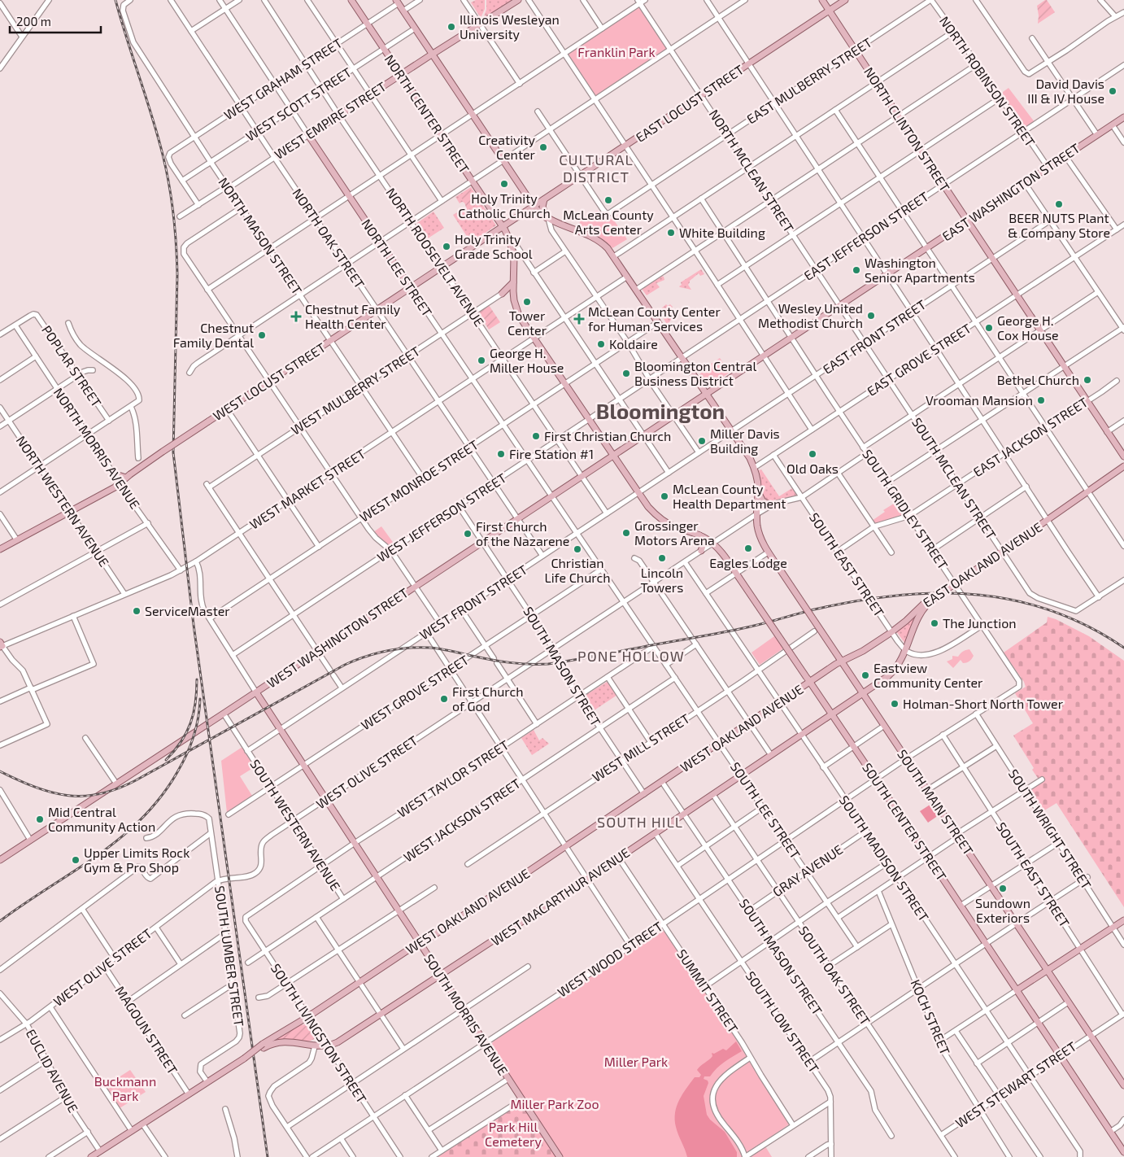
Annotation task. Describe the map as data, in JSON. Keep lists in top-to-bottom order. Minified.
{"streets":{"main road":["EAST LOCUST STREET","NORTH CENTER STREET","WEST EMPIRE STREET","NORTH CLINTON STREET","EAST WASHINGTON STREET","NORTH LEE STREET","WEST LOCUST STREET","EAST OAKLAND AVENUE","WEST WASHINGTON STREET","WEST OAKLAND AVENUE","SOUTH MAIN STREET","SOUTH CENTER STREET","WEST MACARTHUR AVENUE","SOUTH MORRIS AVENUE"],"street":["WEST GRAHAM STREET","EAST MULBERRY STREET","NORTH ROBINSON STREET","WEST SCOTT STREET","NORTH MCLEAN STREET","NORTH MASON STREET","EAST JEFFERSON STREET","NORTH OAK STREET","NORTH ROOSEVELT AVENUE","EAST FRONT STREET","EAST GROVE STREET","POPLAR STREET","WEST MULBERRY STREET","EAST JACKSON STREET","NORTH MORRIS AVENUE","SOUTH MCLEAN STREET","WEST MONROE STREET","WEST MARKET STREET","NORTH WESTERN AVENUE","SOUTH GRIDLEY STREET","WEST JEFFERSON STREET","SOUTH EAST STREET","WEST FRONT STREET","SOUTH MASON STREET","WEST GROVE STREET","WEST MILL STREET","WEST OLIVE STREET","WEST TAYLOR STREET","SOUTH LEE STREET","WEST JACKSON STREET","SOUTH WESTERN AVENUE","SOUTH WRIGHT STREET","SOUTH MADISON STREET","GRAY AVENUE","SOUTH LUMBER STREET","WEST WOOD STREET","SOUTH OAK STREET","SUMMIT STREET","KOCH STREET","SOUTH LOW STREET","MAGOUN STREET","SOUTH LIVINGSTON STREET","EUCLID AVENUE","WEST STEWART STREET"]},"crossings":[["WEST GRAHAM STREET","WEST SCOTT STREET"],["WEST GRAHAM STREET","NORTH CENTER STREET"],["WEST GRAHAM STREET","NORTH MASON STREET"],["WEST GRAHAM STREET","NORTH OAK STREET"],["WEST GRAHAM STREET","NORTH ROOSEVELT AVENUE"],["WEST GRAHAM STREET","NORTH LEE STREET"],["EAST MULBERRY STREET","NORTH ROBINSON STREET"],["EAST MULBERRY STREET","EAST LOCUST STREET"],["EAST MULBERRY STREET","NORTH CLINTON STREET"],["EAST MULBERRY STREET","NORTH MCLEAN STREET"],["NORTH ROBINSON STREET","EAST JEFFERSON STREET"],["EAST LOCUST STREET","NORTH CLINTON STREET"],["EAST LOCUST STREET","NORTH MCLEAN STREET"],["EAST LOCUST STREET","WEST LOCUST STREET"],["WEST SCOTT STREET","NORTH CENTER STREET"],["WEST SCOTT STREET","NORTH MASON STREET"],["WEST SCOTT STREET","NORTH OAK STREET"],["WEST SCOTT STREET","NORTH ROOSEVELT AVENUE"],["WEST SCOTT STREET","NORTH LEE STREET"],["NORTH CENTER STREET","WEST EMPIRE STREET"],["NORTH CENTER STREET","WEST LOCUST STREET"],["NORTH CENTER STREET","WEST MONROE STREET"],["NORTH CENTER STREET","WEST MARKET STREET"],["NORTH CENTER STREET","WEST JEFFERSON STREET"],["NORTH CENTER STREET","WEST FRONT STREET"],["NORTH CENTER STREET","WEST WASHINGTON STREET"],["NORTH CENTER STREET","SOUTH CENTER STREET"],["WEST EMPIRE STREET","NORTH MASON STREET"],["WEST EMPIRE STREET","NORTH OAK STREET"],["WEST EMPIRE STREET","NORTH ROOSEVELT AVENUE"],["WEST EMPIRE STREET","NORTH LEE STREET"],["NORTH CLINTON STREET","EAST WASHINGTON STREET"],["NORTH CLINTON STREET","EAST JEFFERSON STREET"],["NORTH CLINTON STREET","EAST FRONT STREET"],["NORTH CLINTON STREET","EAST GROVE STREET"],["NORTH CLINTON STREET","EAST JACKSON STREET"],["NORTH MCLEAN STREET","EAST WASHINGTON STREET"],["NORTH MCLEAN STREET","EAST JEFFERSON STREET"],["NORTH MCLEAN STREET","EAST FRONT STREET"],["NORTH MCLEAN STREET","SOUTH MCLEAN STREET"],["EAST WASHINGTON STREET","SOUTH GRIDLEY STREET"],["EAST WASHINGTON STREET","WEST WASHINGTON STREET"],["NORTH MASON STREET","WEST LOCUST STREET"],["NORTH MASON STREET","WEST MULBERRY STREET"],["NORTH MASON STREET","WEST MONROE STREET"],["NORTH MASON STREET","WEST MARKET STREET"],["EAST JEFFERSON STREET","SOUTH GRIDLEY STREET"],["EAST JEFFERSON STREET","WEST JEFFERSON STREET"],["NORTH OAK STREET","WEST LOCUST STREET"],["NORTH OAK STREET","WEST MULBERRY STREET"],["NORTH OAK STREET","WEST MONROE STREET"],["NORTH OAK STREET","WEST MARKET STREET"],["NORTH OAK STREET","WEST JEFFERSON STREET"],["NORTH OAK STREET","WEST FRONT STREET"],["NORTH OAK STREET","WEST WASHINGTON STREET"],["NORTH ROOSEVELT AVENUE","WEST LOCUST STREET"],["NORTH ROOSEVELT AVENUE","WEST MULBERRY STREET"],["NORTH ROOSEVELT AVENUE","WEST MONROE STREET"],["NORTH ROOSEVELT AVENUE","WEST MARKET STREET"],["NORTH ROOSEVELT AVENUE","WEST JEFFERSON STREET"],["NORTH ROOSEVELT AVENUE","WEST FRONT STREET"],["NORTH ROOSEVELT AVENUE","WEST WASHINGTON STREET"],["NORTH LEE STREET","WEST LOCUST STREET"],["NORTH LEE STREET","WEST MULBERRY STREET"],["NORTH LEE STREET","WEST MONROE STREET"],["NORTH LEE STREET","WEST MARKET STREET"],["NORTH LEE STREET","WEST JEFFERSON STREET"],["NORTH LEE STREET","WEST FRONT STREET"],["NORTH LEE STREET","WEST WASHINGTON STREET"],["NORTH LEE STREET","SOUTH LEE STREET"],["EAST FRONT STREET","SOUTH MCLEAN STREET"],["EAST FRONT STREET","SOUTH GRIDLEY STREET"],["EAST FRONT STREET","WEST FRONT STREET"],["EAST GROVE STREET","SOUTH MCLEAN STREET"],["EAST GROVE STREET","SOUTH GRIDLEY STREET"],["EAST GROVE STREET","SOUTH EAST STREET"],["POPLAR STREET","NORTH MORRIS AVENUE"],["WEST LOCUST STREET","NORTH MORRIS AVENUE"],["WEST LOCUST STREET","NORTH WESTERN AVENUE"],["WEST MULBERRY STREET","WEST MARKET STREET"],["EAST JACKSON STREET","SOUTH MCLEAN STREET"],["EAST JACKSON STREET","SOUTH GRIDLEY STREET"],["EAST JACKSON STREET","SOUTH EAST STREET"],["NORTH MORRIS AVENUE","WEST MARKET STREET"],["SOUTH MCLEAN STREET","EAST OAKLAND AVENUE"],["WEST MARKET STREET","NORTH WESTERN AVENUE"],["SOUTH GRIDLEY STREET","EAST OAKLAND AVENUE"],["SOUTH GRIDLEY STREET","WEST OLIVE STREET"],["SOUTH GRIDLEY STREET","WEST WOOD STREET"],["SOUTH EAST STREET","EAST OAKLAND AVENUE"],["SOUTH EAST STREET","WEST OLIVE STREET"],["SOUTH EAST STREET","WEST MACARTHUR AVENUE"],["SOUTH EAST STREET","WEST WOOD STREET"],["SOUTH EAST STREET","WEST STEWART STREET"],["EAST OAKLAND AVENUE","WEST OAKLAND AVENUE"],["EAST OAKLAND AVENUE","SOUTH MAIN STREET"],["EAST OAKLAND AVENUE","WEST MACARTHUR AVENUE"],["WEST FRONT STREET","SOUTH MASON STREET"],["WEST FRONT STREET","SOUTH LEE STREET"],["WEST FRONT STREET","SOUTH CENTER STREET"],["WEST FRONT STREET","SOUTH WESTERN AVENUE"],["WEST FRONT STREET","SOUTH MORRIS AVENUE"],["SOUTH MASON STREET","WEST GROVE STREET"],["SOUTH MASON STREET","WEST OAKLAND AVENUE"],["SOUTH MASON STREET","WEST MILL STREET"],["SOUTH MASON STREET","WEST OLIVE STREET"],["SOUTH MASON STREET","WEST TAYLOR STREET"],["SOUTH MASON STREET","WEST JACKSON STREET"],["SOUTH MASON STREET","GRAY AVENUE"],["SOUTH MASON STREET","WEST MACARTHUR AVENUE"],["SOUTH MASON STREET","WEST WOOD STREET"],["WEST GROVE STREET","SOUTH LEE STREET"],["WEST GROVE STREET","SOUTH WESTERN AVENUE"],["WEST GROVE STREET","SOUTH MORRIS AVENUE"],["WEST OAKLAND AVENUE","SOUTH MAIN STREET"],["WEST OAKLAND AVENUE","SOUTH LEE STREET"],["WEST OAKLAND AVENUE","SOUTH CENTER STREET"],["WEST OAKLAND AVENUE","SOUTH MADISON STREET"],["WEST OAKLAND AVENUE","WEST MACARTHUR AVENUE"],["WEST OAKLAND AVENUE","SOUTH MORRIS AVENUE"],["WEST OAKLAND AVENUE","SOUTH LIVINGSTON STREET"],["WEST MILL STREET","SOUTH LEE STREET"],["WEST MILL STREET","SOUTH MADISON STREET"],["WEST OLIVE STREET","SOUTH MAIN STREET"],["WEST OLIVE STREET","SOUTH LEE STREET"],["WEST OLIVE STREET","SOUTH CENTER STREET"],["WEST OLIVE STREET","SOUTH WESTERN AVENUE"],["WEST OLIVE STREET","SOUTH MADISON STREET"],["WEST OLIVE STREET","SOUTH LUMBER STREET"],["WEST OLIVE STREET","SOUTH MORRIS AVENUE"],["WEST OLIVE STREET","MAGOUN STREET"],["WEST OLIVE STREET","EUCLID AVENUE"],["WEST TAYLOR STREET","SOUTH LEE STREET"],["WEST TAYLOR STREET","SOUTH WESTERN AVENUE"],["WEST TAYLOR STREET","SOUTH MORRIS AVENUE"],["WEST TAYLOR STREET","SOUTH LIVINGSTON STREET"],["SOUTH MAIN STREET","WEST MACARTHUR AVENUE"],["SOUTH MAIN STREET","WEST WOOD STREET"],["SOUTH MAIN STREET","WEST STEWART STREET"],["SOUTH LEE STREET","WEST JACKSON STREET"],["SOUTH LEE STREET","GRAY AVENUE"],["SOUTH LEE STREET","WEST MACARTHUR AVENUE"],["SOUTH LEE STREET","WEST WOOD STREET"],["WEST JACKSON STREET","SOUTH WESTERN AVENUE"],["WEST JACKSON STREET","SOUTH MORRIS AVENUE"],["WEST JACKSON STREET","SOUTH LIVINGSTON STREET"],["SOUTH CENTER STREET","WEST MACARTHUR AVENUE"],["SOUTH CENTER STREET","WEST WOOD STREET"],["SOUTH CENTER STREET","WEST STEWART STREET"],["SOUTH WRIGHT STREET","WEST WOOD STREET"],["SOUTH MADISON STREET","GRAY AVENUE"],["SOUTH MADISON STREET","WEST MACARTHUR AVENUE"],["SOUTH MADISON STREET","WEST WOOD STREET"],["SOUTH MADISON STREET","WEST STEWART STREET"],["GRAY AVENUE","SOUTH OAK STREET"],["WEST MACARTHUR AVENUE","SOUTH LUMBER STREET"],["WEST MACARTHUR AVENUE","SOUTH OAK STREET"],["WEST MACARTHUR AVENUE","SUMMIT STREET"],["WEST MACARTHUR AVENUE","SOUTH MORRIS AVENUE"],["WEST MACARTHUR AVENUE","SOUTH LOW STREET"],["WEST MACARTHUR AVENUE","SOUTH LIVINGSTON STREET"],["WEST WOOD STREET","SOUTH OAK STREET"],["WEST WOOD STREET","SUMMIT STREET"],["WEST WOOD STREET","SOUTH MORRIS AVENUE"],["WEST WOOD STREET","SOUTH LOW STREET"],["WEST WOOD STREET","SOUTH LIVINGSTON STREET"],["SOUTH OAK STREET","WEST STEWART STREET"],["KOCH STREET","WEST STEWART STREET"]],"districts":["CULTURAL DISTRICT","Bloomington","PONE HOLLOW","SOUTH HILL"],"parks":["Franklin Park","Miller Park","Buckmann Park","Miller Park Zoo","Park Hill Cemetery"],"places":{"other":["Illinois Wesleyan University","David Davis III & IV House","Creativity Center","Holy Trinity Catholic Church","McLean County Arts Center","BEER NUTS Plant & Company Store","White Building","Holy Trinity Grade School","Washington Senior Apartments","Tower Center","Wesley United Methodist Church","George H. Cox House","Chestnut Family Dental","Koldaire","George H. Miller House","Bloomington Central Business District","Bethel Church","Vrooman Mansion","First Christian Church","Miller Davis Building","Fire Station #1","Old Oaks","McLean County Health Department","Grossinger Motors Arena","First Church of the Nazarene","Eagles Lodge","Christian Life Church","Lincoln Towers","ServiceMaster","The Junction","Eastview Community Center","First Church of God","Holman-Short North Tower","Mid Central Community Action","Upper Limits Rock Gym & Pro Shop","Sundown Exteriors"],"health":["Chestnut Family Health Center","McLean County Center for Human Services"]},"scale_bar":"200 m"}
